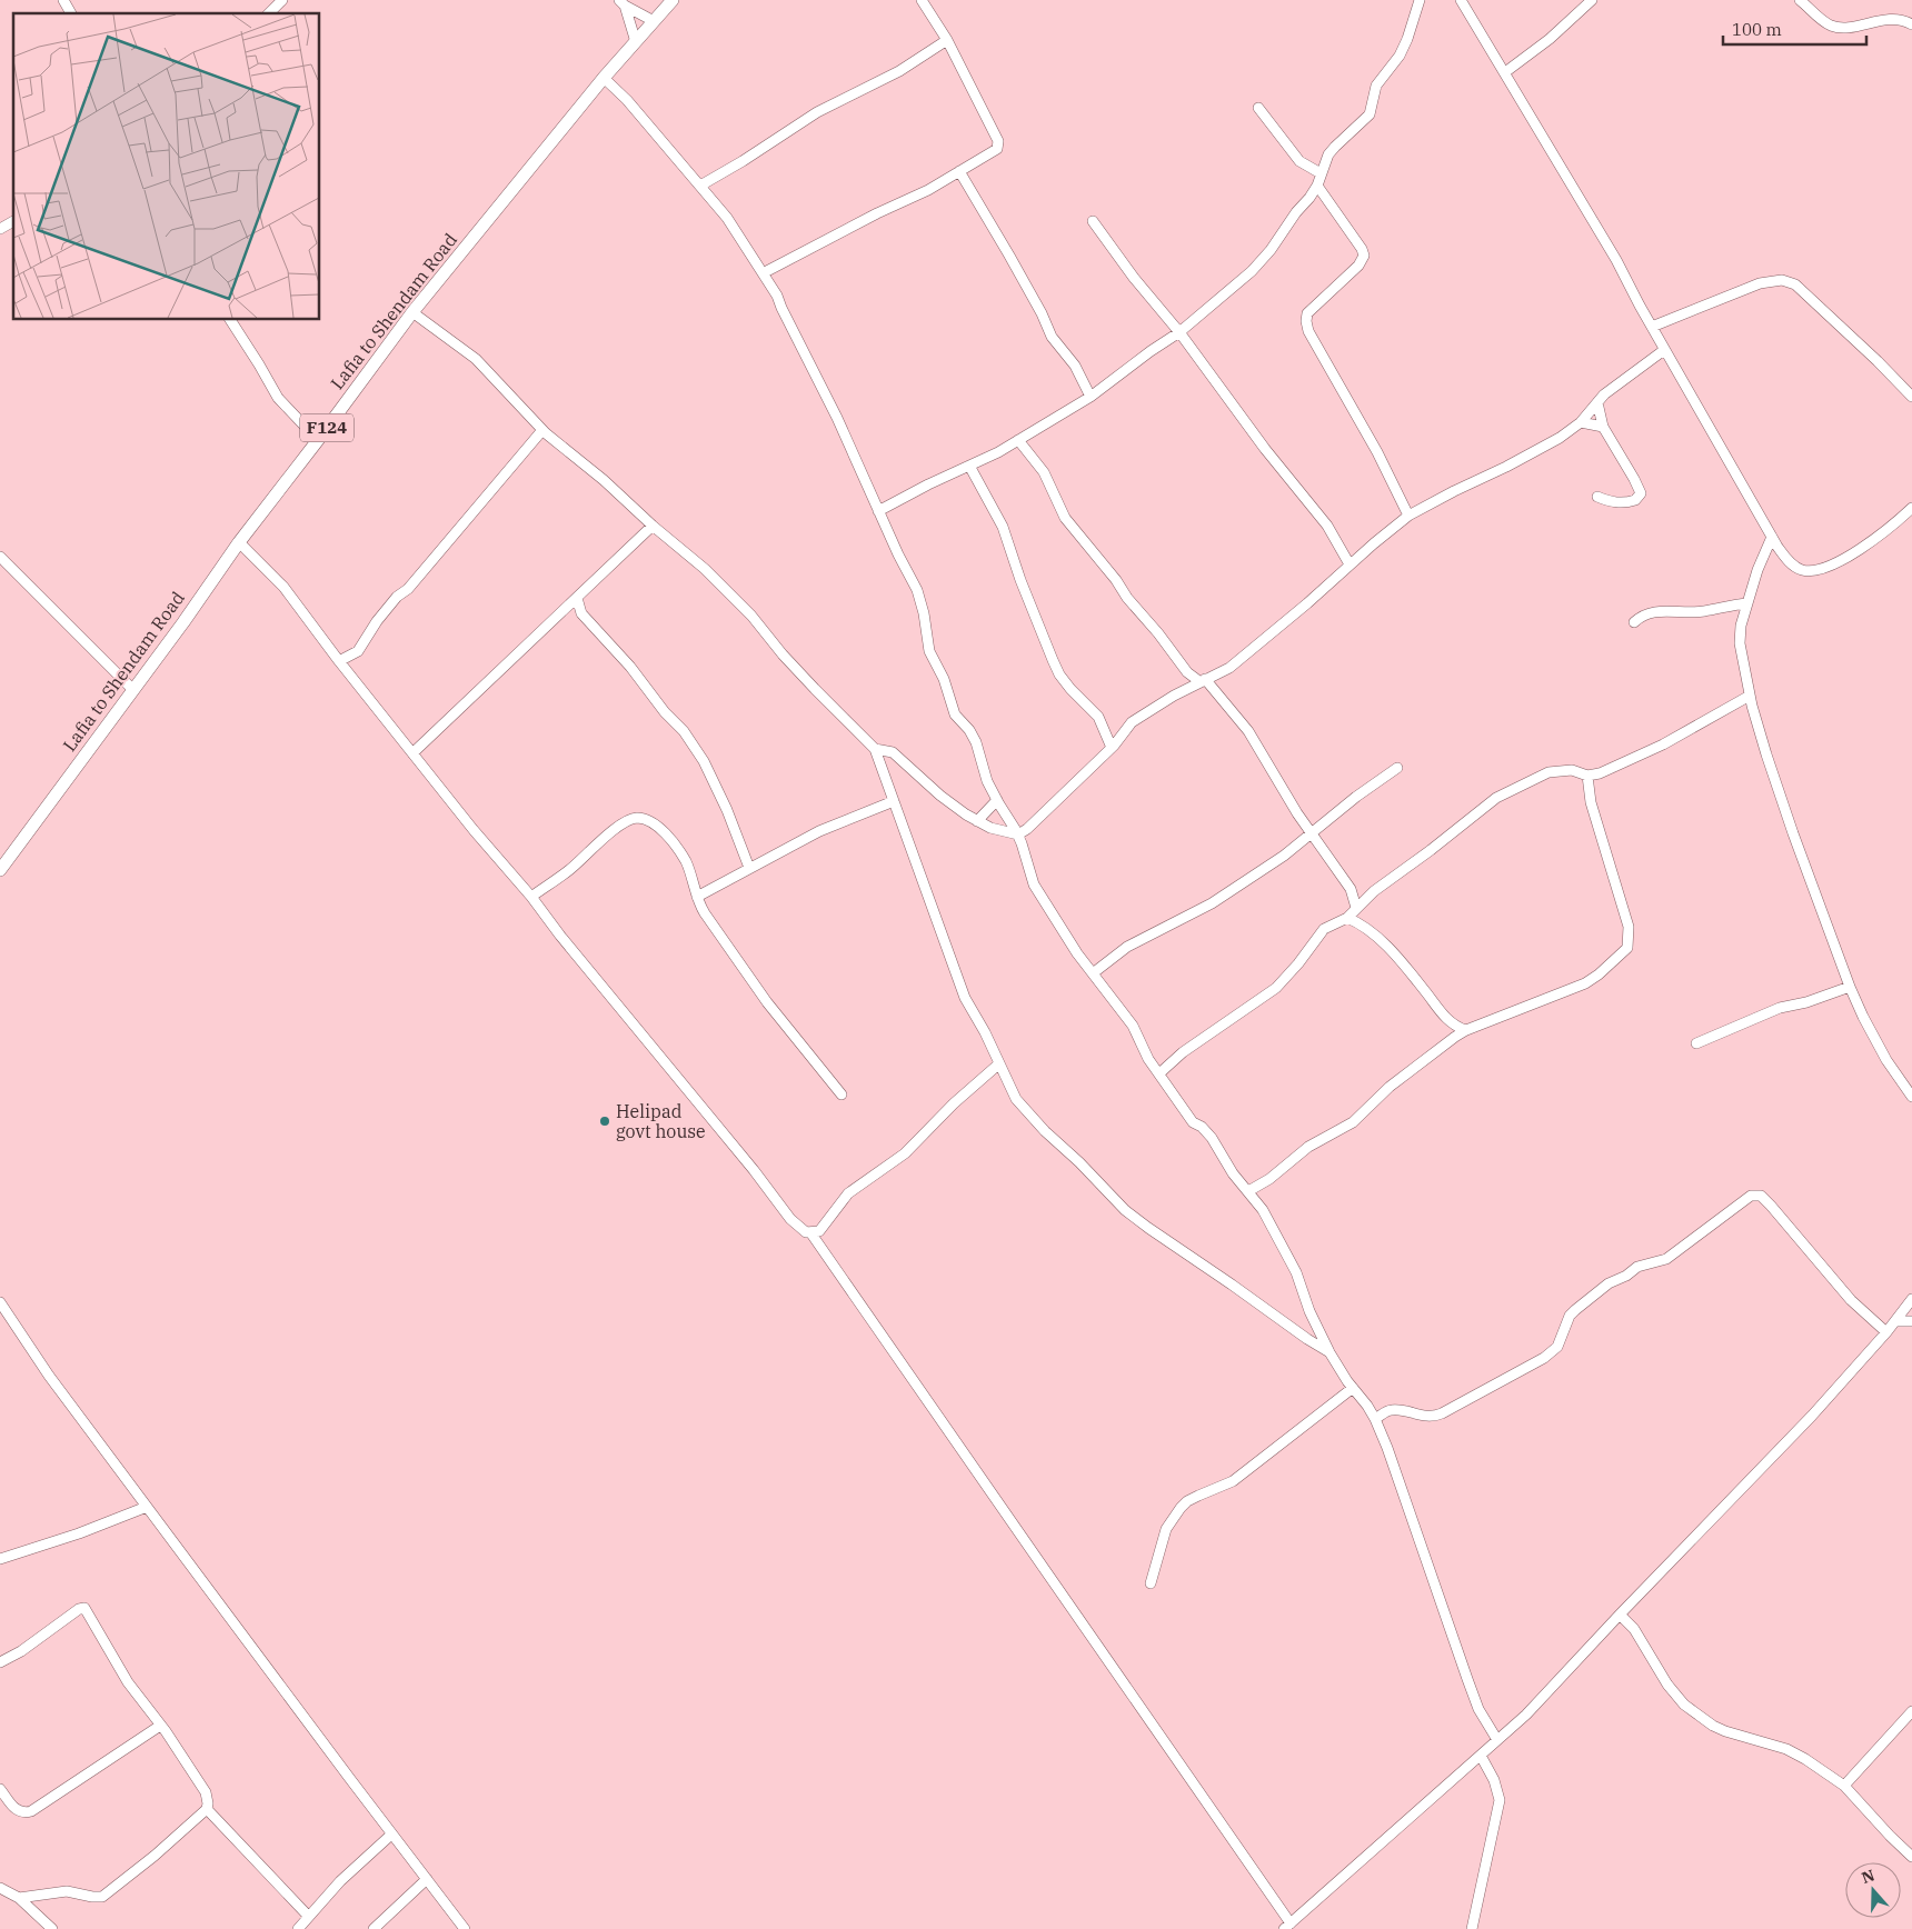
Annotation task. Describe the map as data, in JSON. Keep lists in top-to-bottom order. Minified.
{"streets":{"main road":["Lafia to Shendam Road","F124"]},"places":["Helipad govt house"],"scale_bar":"100 m","north":"top"}
